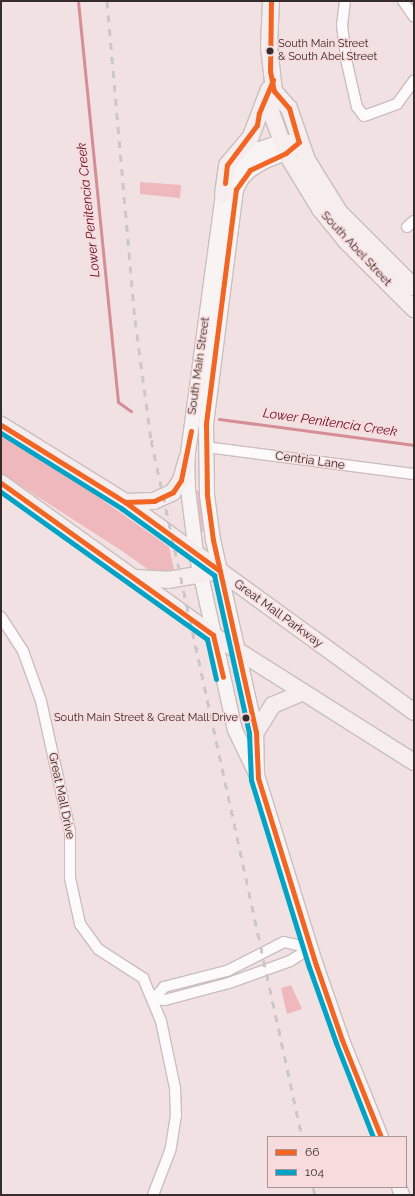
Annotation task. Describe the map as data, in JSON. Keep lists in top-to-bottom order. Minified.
{"streets":{"main road":["South Abel Street","South Main Street","Great Mall Parkway"],"street":["Centria Lane","Great Mall Drive"]},"crossings":[["South Abel Street","South Main Street"],["South Main Street","Centria Lane"],["South Main Street","Great Mall Parkway"]],"water":["Lower Penitencia Creek"],"places":["South Main Street & South Abel Street","South Main Street & Great Mall Drive"],"lines":["transit line 66","transit line 104"],"legend":["66","104"]}
